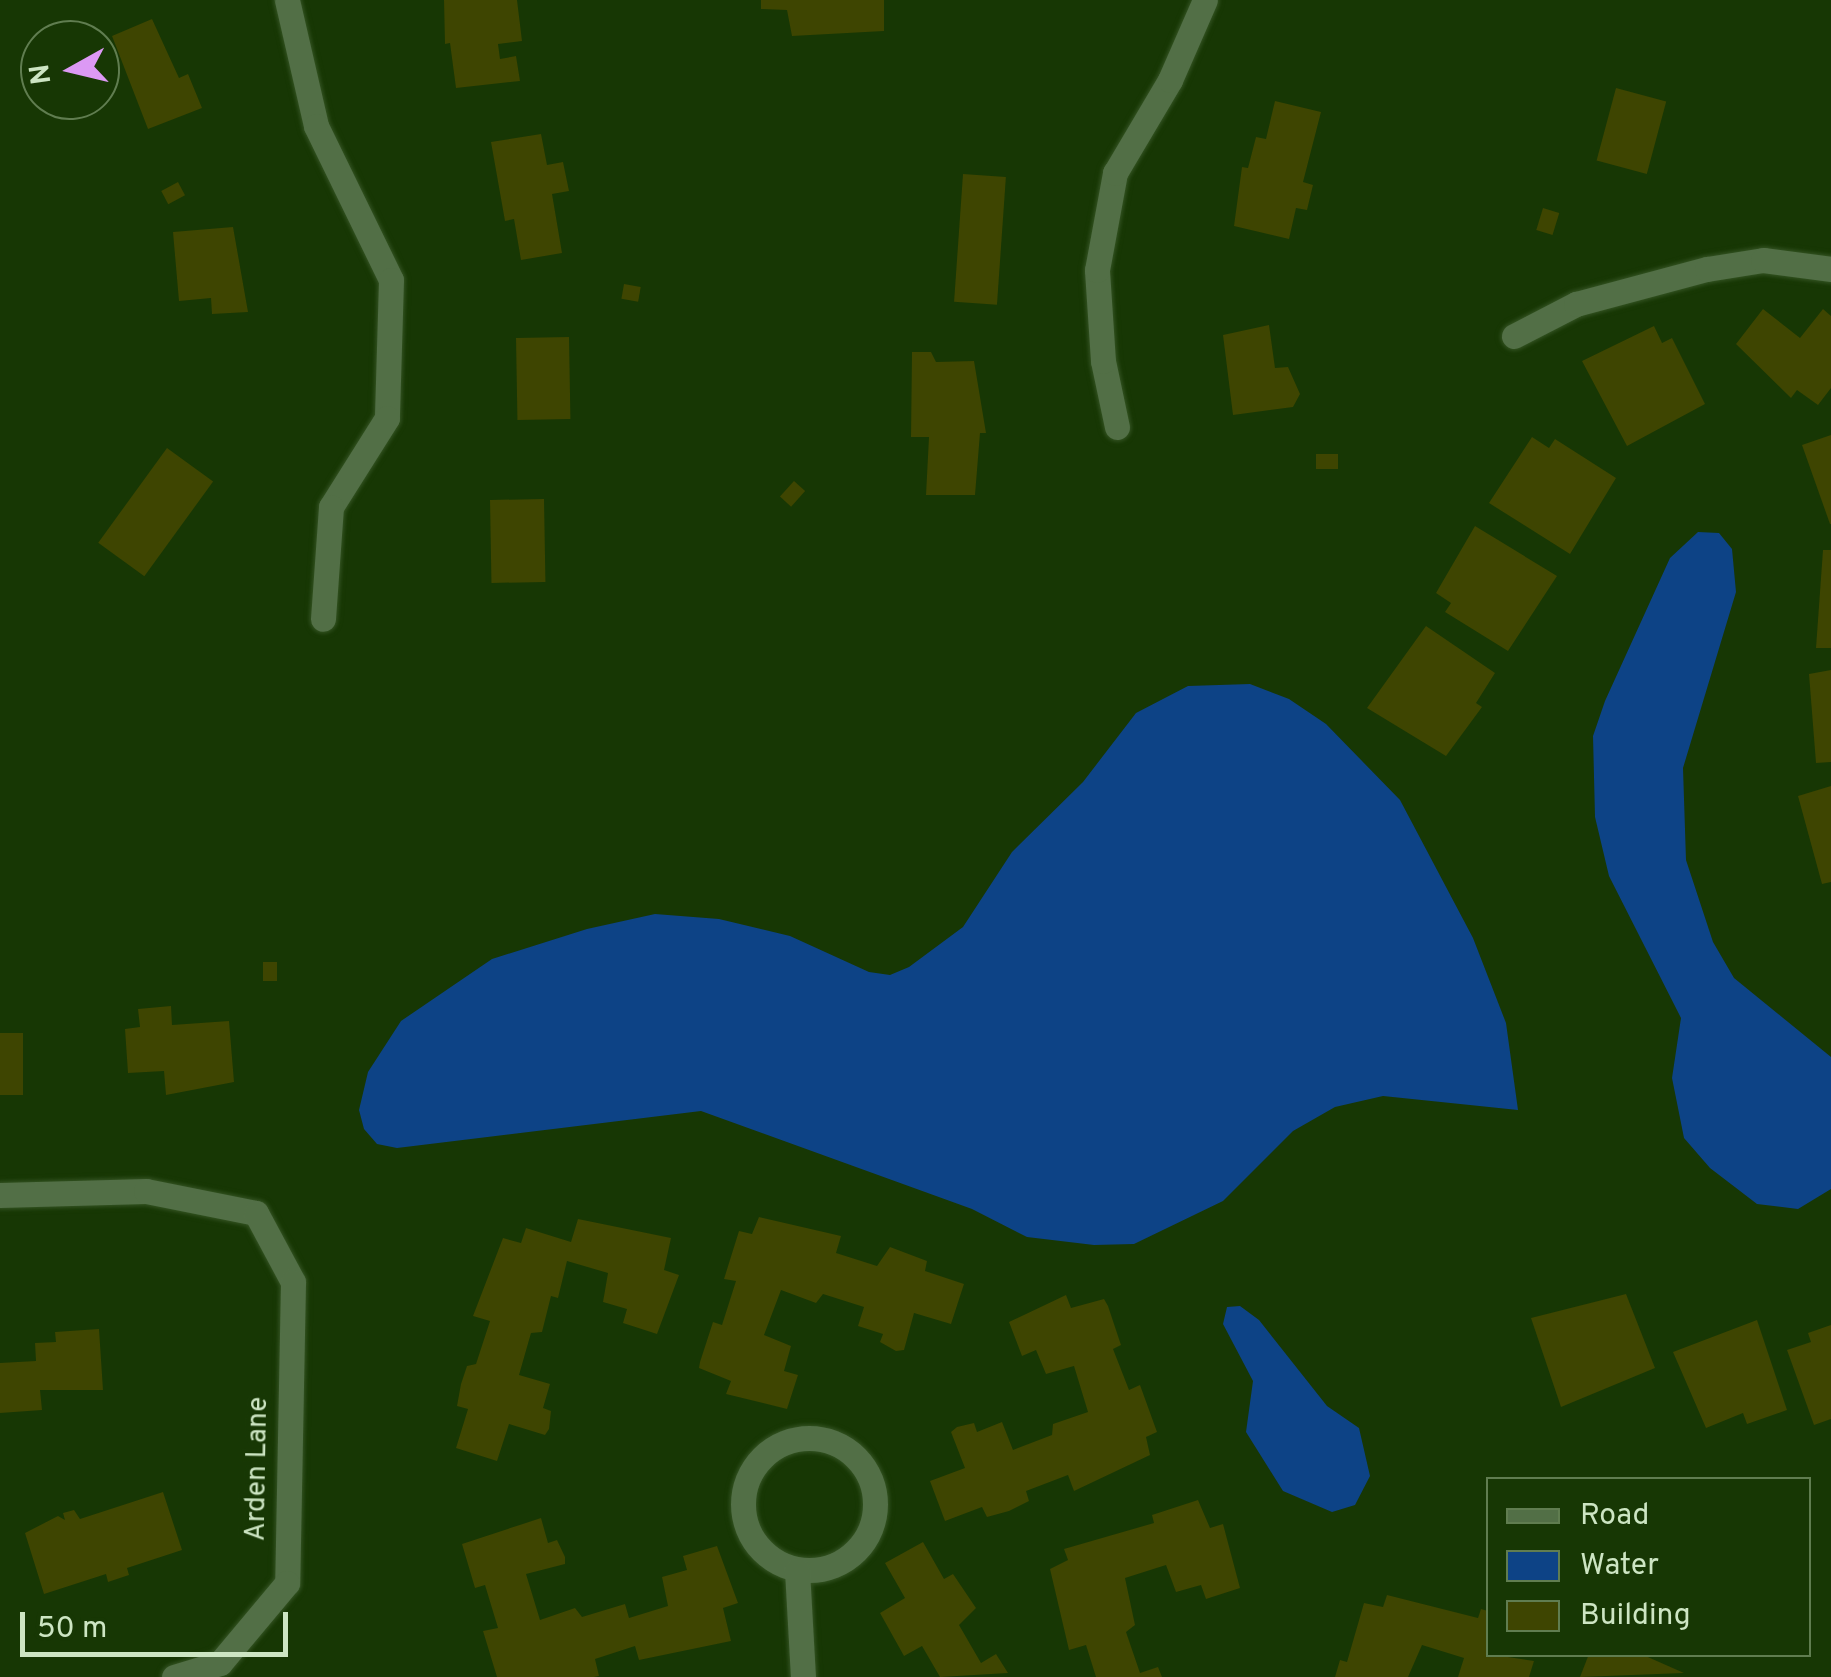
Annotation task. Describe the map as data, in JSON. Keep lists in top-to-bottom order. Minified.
{"streets":{"street":["Arden Lane"]},"legend":["Road","Water","Building"],"scale_bar":"50 m","north":"left"}
